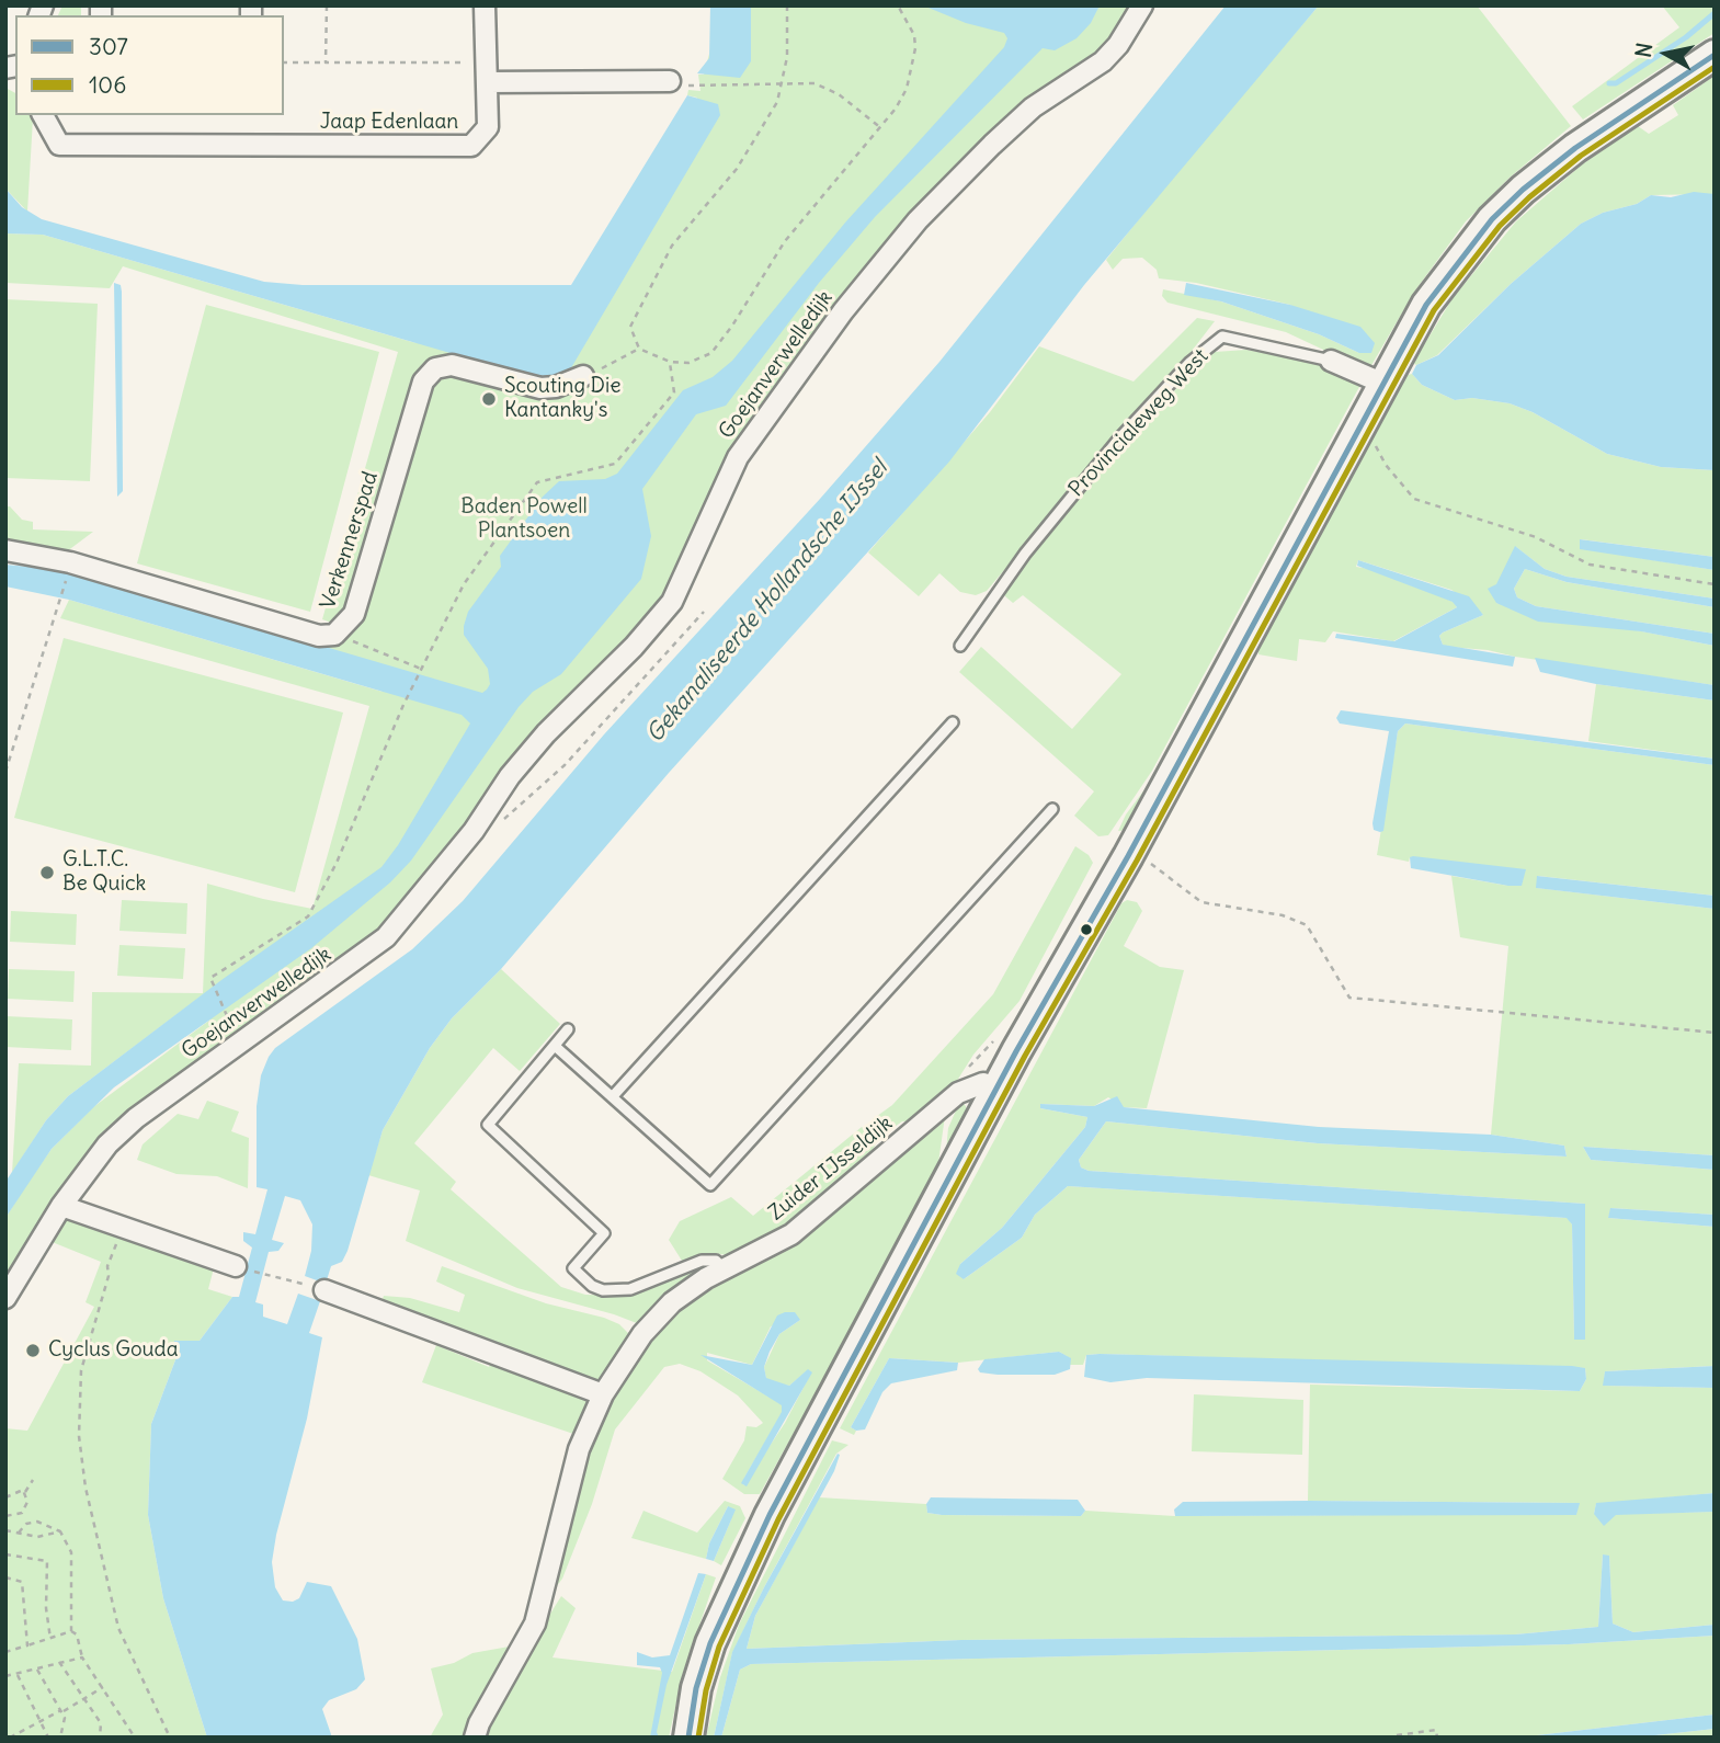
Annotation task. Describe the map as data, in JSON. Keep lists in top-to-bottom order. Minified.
{"streets":{"street":["Jaap Edenlaan","Goejanverwelledijk","Provincialeweg West","Verkennerspad","Zuider IJsseldijk"]},"water":["Gekanaliseerde Hollandsche IJssel"],"parks":["Baden Powell Plantsoen"],"places":["Scouting Die Kantanky's","G.L.T.C. Be Quick","Cyclus Gouda"],"lines":["transit line 307","transit line 106"],"legend":["307","106"],"north":"left"}
